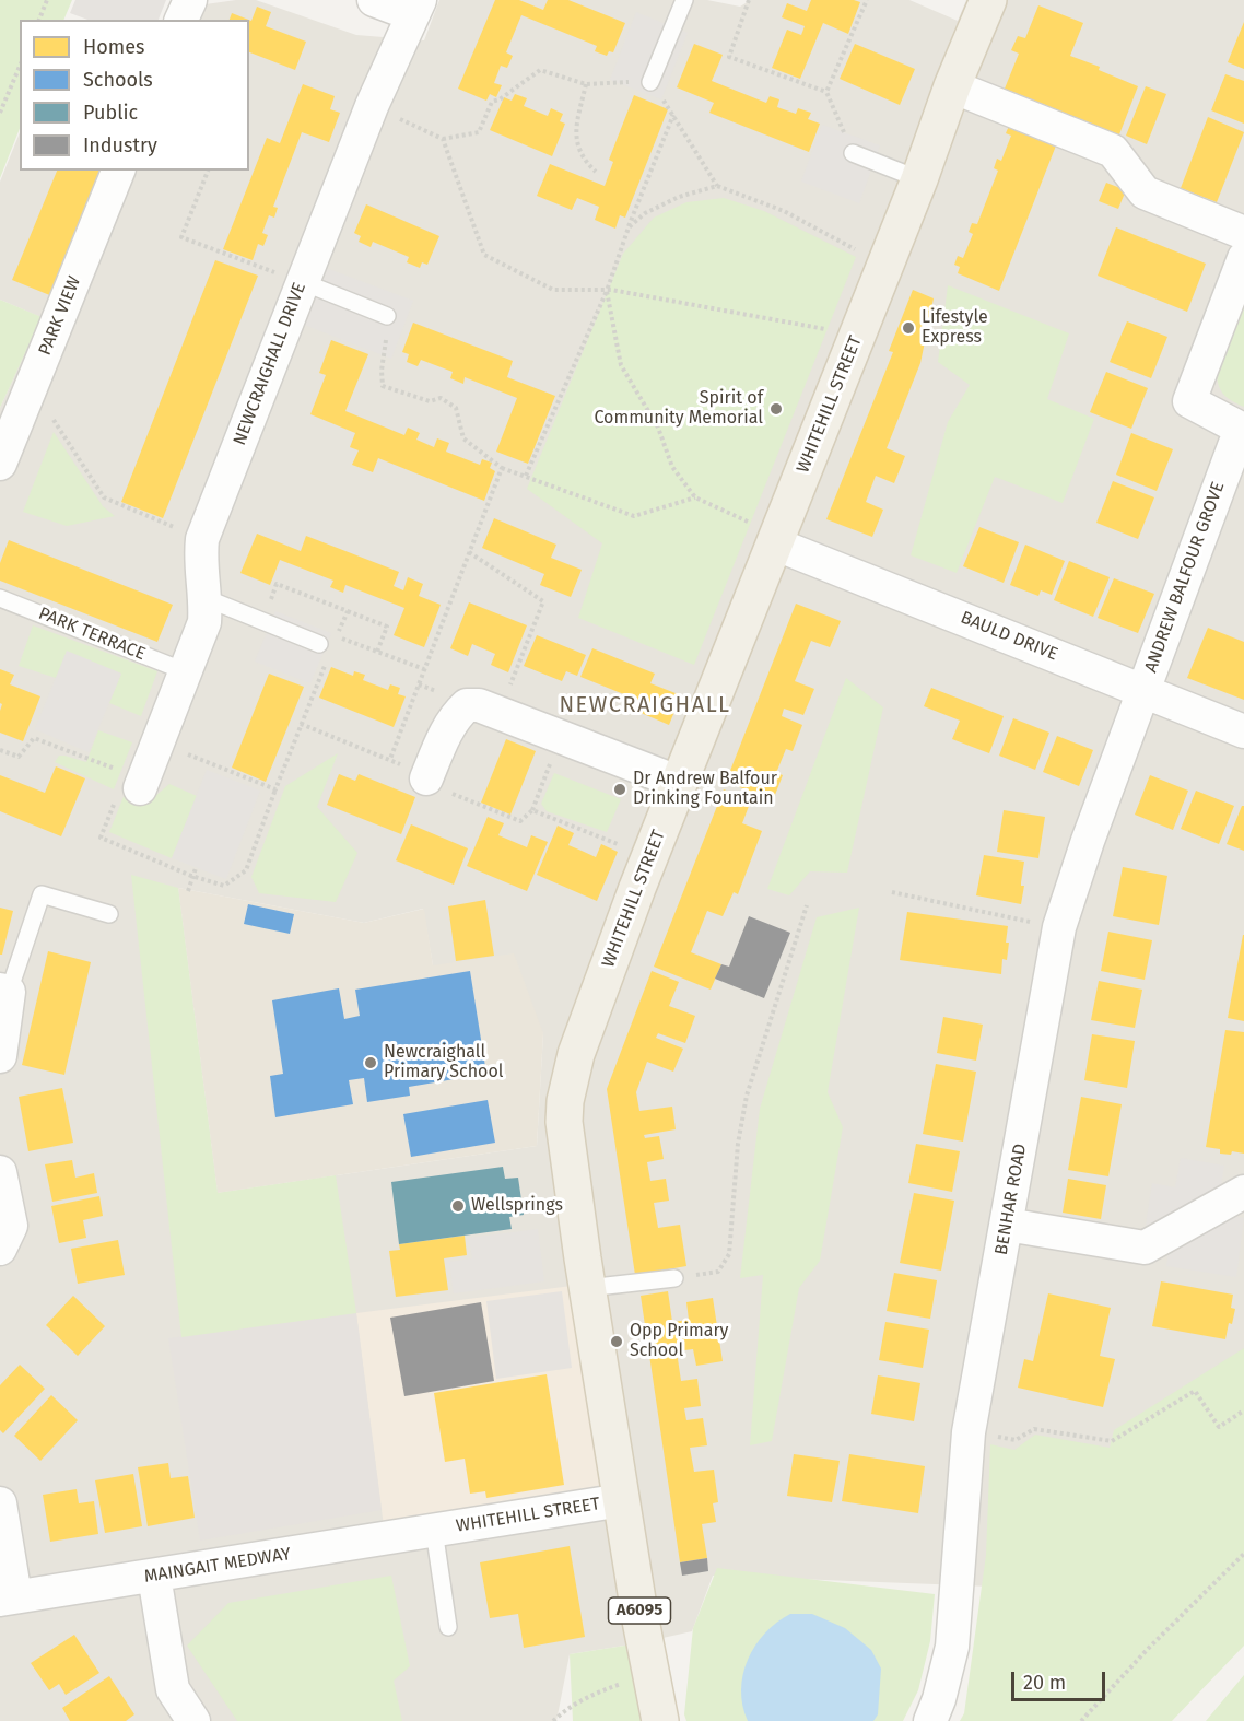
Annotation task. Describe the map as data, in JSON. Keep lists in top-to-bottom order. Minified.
{"streets":{"main road":["WHITEHILL STREET","A6095"],"street":["PARK VIEW","NEWCRAIGHALL DRIVE","ANDREW BALFOUR GROVE","BAULD DRIVE","BENHAR ROAD","MAINGAIT MEDWAY"],"lane":["PARK TERRACE"]},"crossings":[["NEWCRAIGHALL DRIVE","PARK TERRACE"],["WHITEHILL STREET","BAULD DRIVE"],["WHITEHILL STREET","MAINGAIT MEDWAY"],["ANDREW BALFOUR GROVE","BAULD DRIVE"],["ANDREW BALFOUR GROVE","BENHAR ROAD"],["BAULD DRIVE","BENHAR ROAD"]],"districts":["NEWCRAIGHALL"],"places":["Lifestyle Express","Spirit of Community Memorial","Dr Andrew Balfour Drinking Fountain","Newcraighall Primary School","Wellsprings","Opp Primary School"],"legend":["Homes","Schools","Public","Industry"],"scale_bar":"20 m"}
